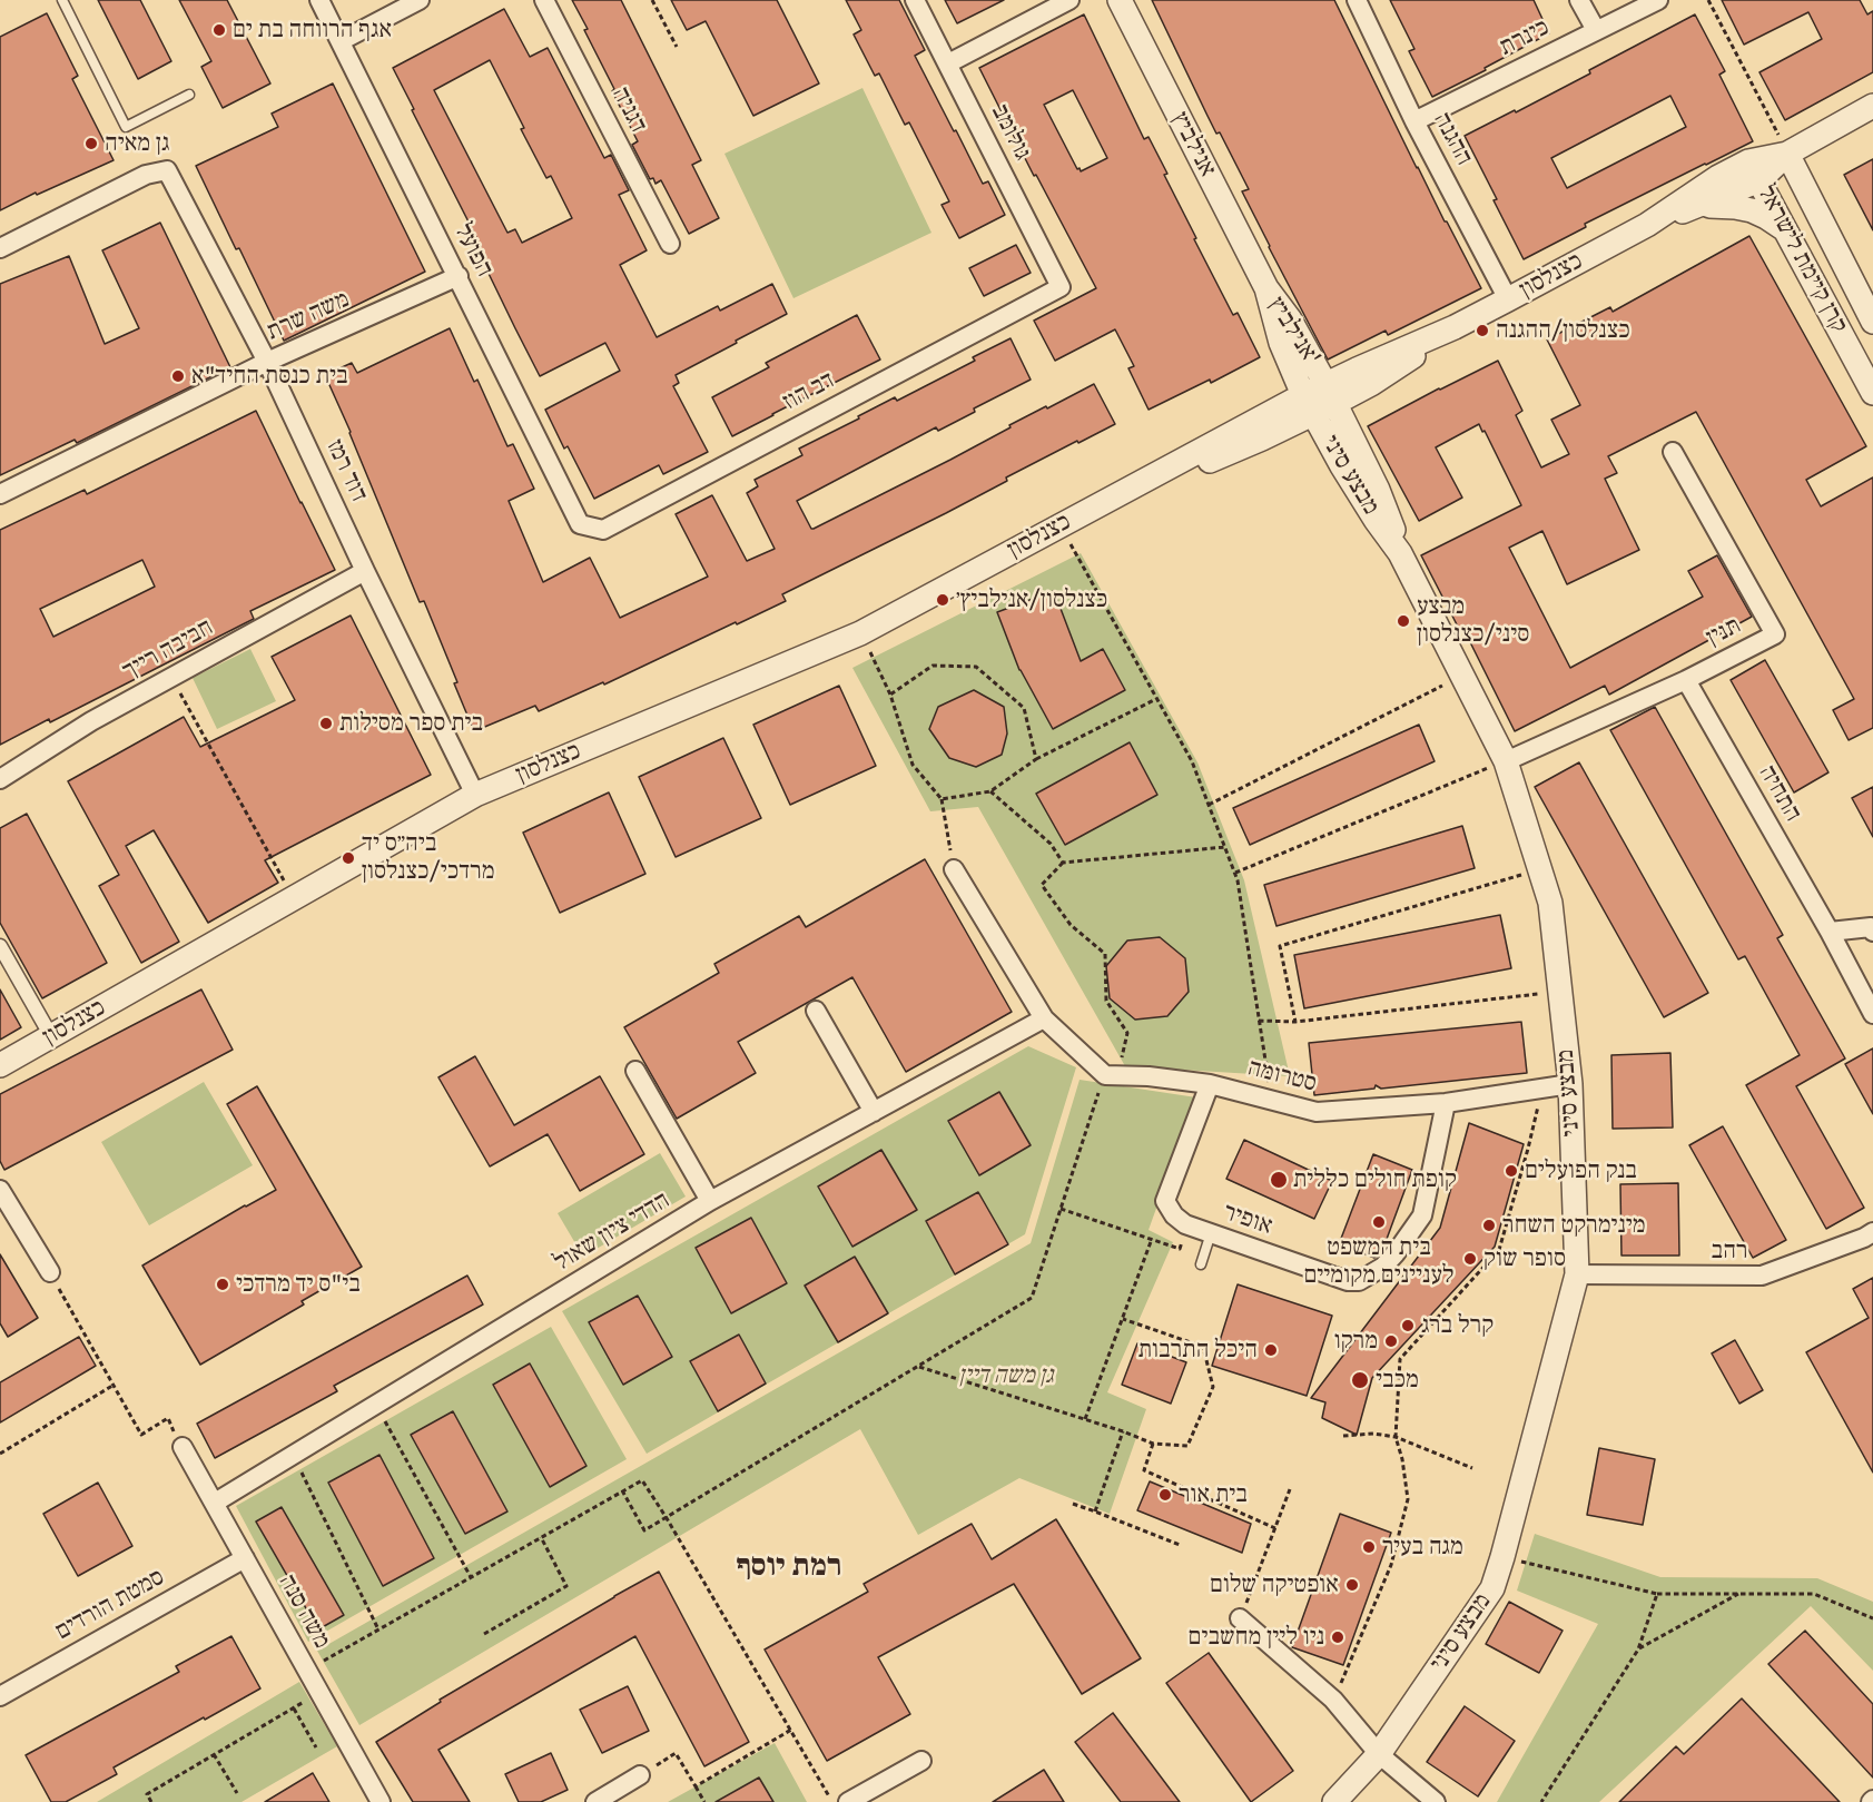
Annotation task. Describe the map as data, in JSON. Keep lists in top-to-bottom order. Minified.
{"streets":{"street":["כינרת","דגניה","גולומב","ההגנה","אנילביץ","הפועל","קרן קיימת לישראל","כצנלסון","משה שרת","אנילביץ'","דב הוז","דוד רמז","מבצע סיני","תנין","חביבה רייך","התחיה","סטרומה","אופיר","הדדי ציון שאול","רהב","סמטת הורדים","משה סנה"]},"crossings":[["כינרת","ההגנה"],["גולומב","דב הוז"],["ההגנה","כצנלסון"],["אנילביץ","אנילביץ'"],["הפועל","משה שרת"],["הפועל","דב הוז"],["קרן קיימת לישראל","כצנלסון"],["כצנלסון","אנילביץ'"],["כצנלסון","דוד רמז"],["כצנלסון","מבצע סיני"],["משה שרת","דוד רמז"],["אנילביץ'","מבצע סיני"],["דוד רמז","חביבה רייך"],["מבצע סיני","תנין"],["מבצע סיני","סטרומה"],["מבצע סיני","רהב"],["תנין","התחיה"],["סטרומה","אופיר"],["הדדי ציון שאול","משה סנה"],["סמטת הורדים","משה סנה"]],"districts":["רמת יוסף"],"parks":["גן משה דיין"],"places":["אגף הרווחה בת ים","גן מאיה","כצנלסון/ההגנה","בית כנסת החיד\"א","כצנלסון/אנילביץ׳","מבצע סיני/כצנלסון","בית ספר מסילות","ביה״ס יד מרדכי/כצנלסון","בנק הפועלים","קופת חולים כללית","בית המשפט לעניינים מקומיים","מינימרקט השחר","סופר שוק","בי\"ס יד מרדכי","קרל ברג","מרקו","היכל התרבות","מכבי","בית אור","מגה בעיר","אופטיקה שלום","ניו ליין מחשבים"]}
